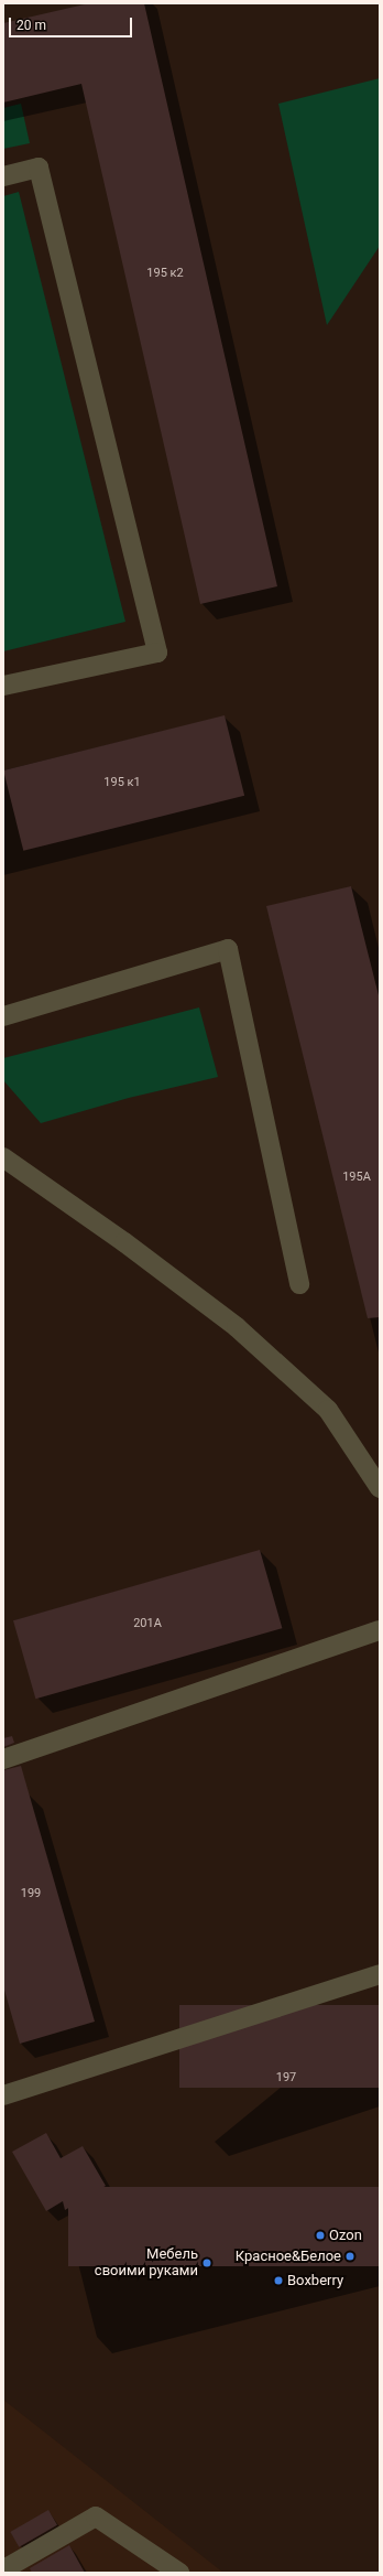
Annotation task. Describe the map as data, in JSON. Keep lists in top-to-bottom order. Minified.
{"places":["Ozon","Красное&Белое","Мебель своими руками","Boxberry"],"house_numbers":["195 к2","195 к1","195А","201А","199","197"],"scale_bar":"20 m"}
